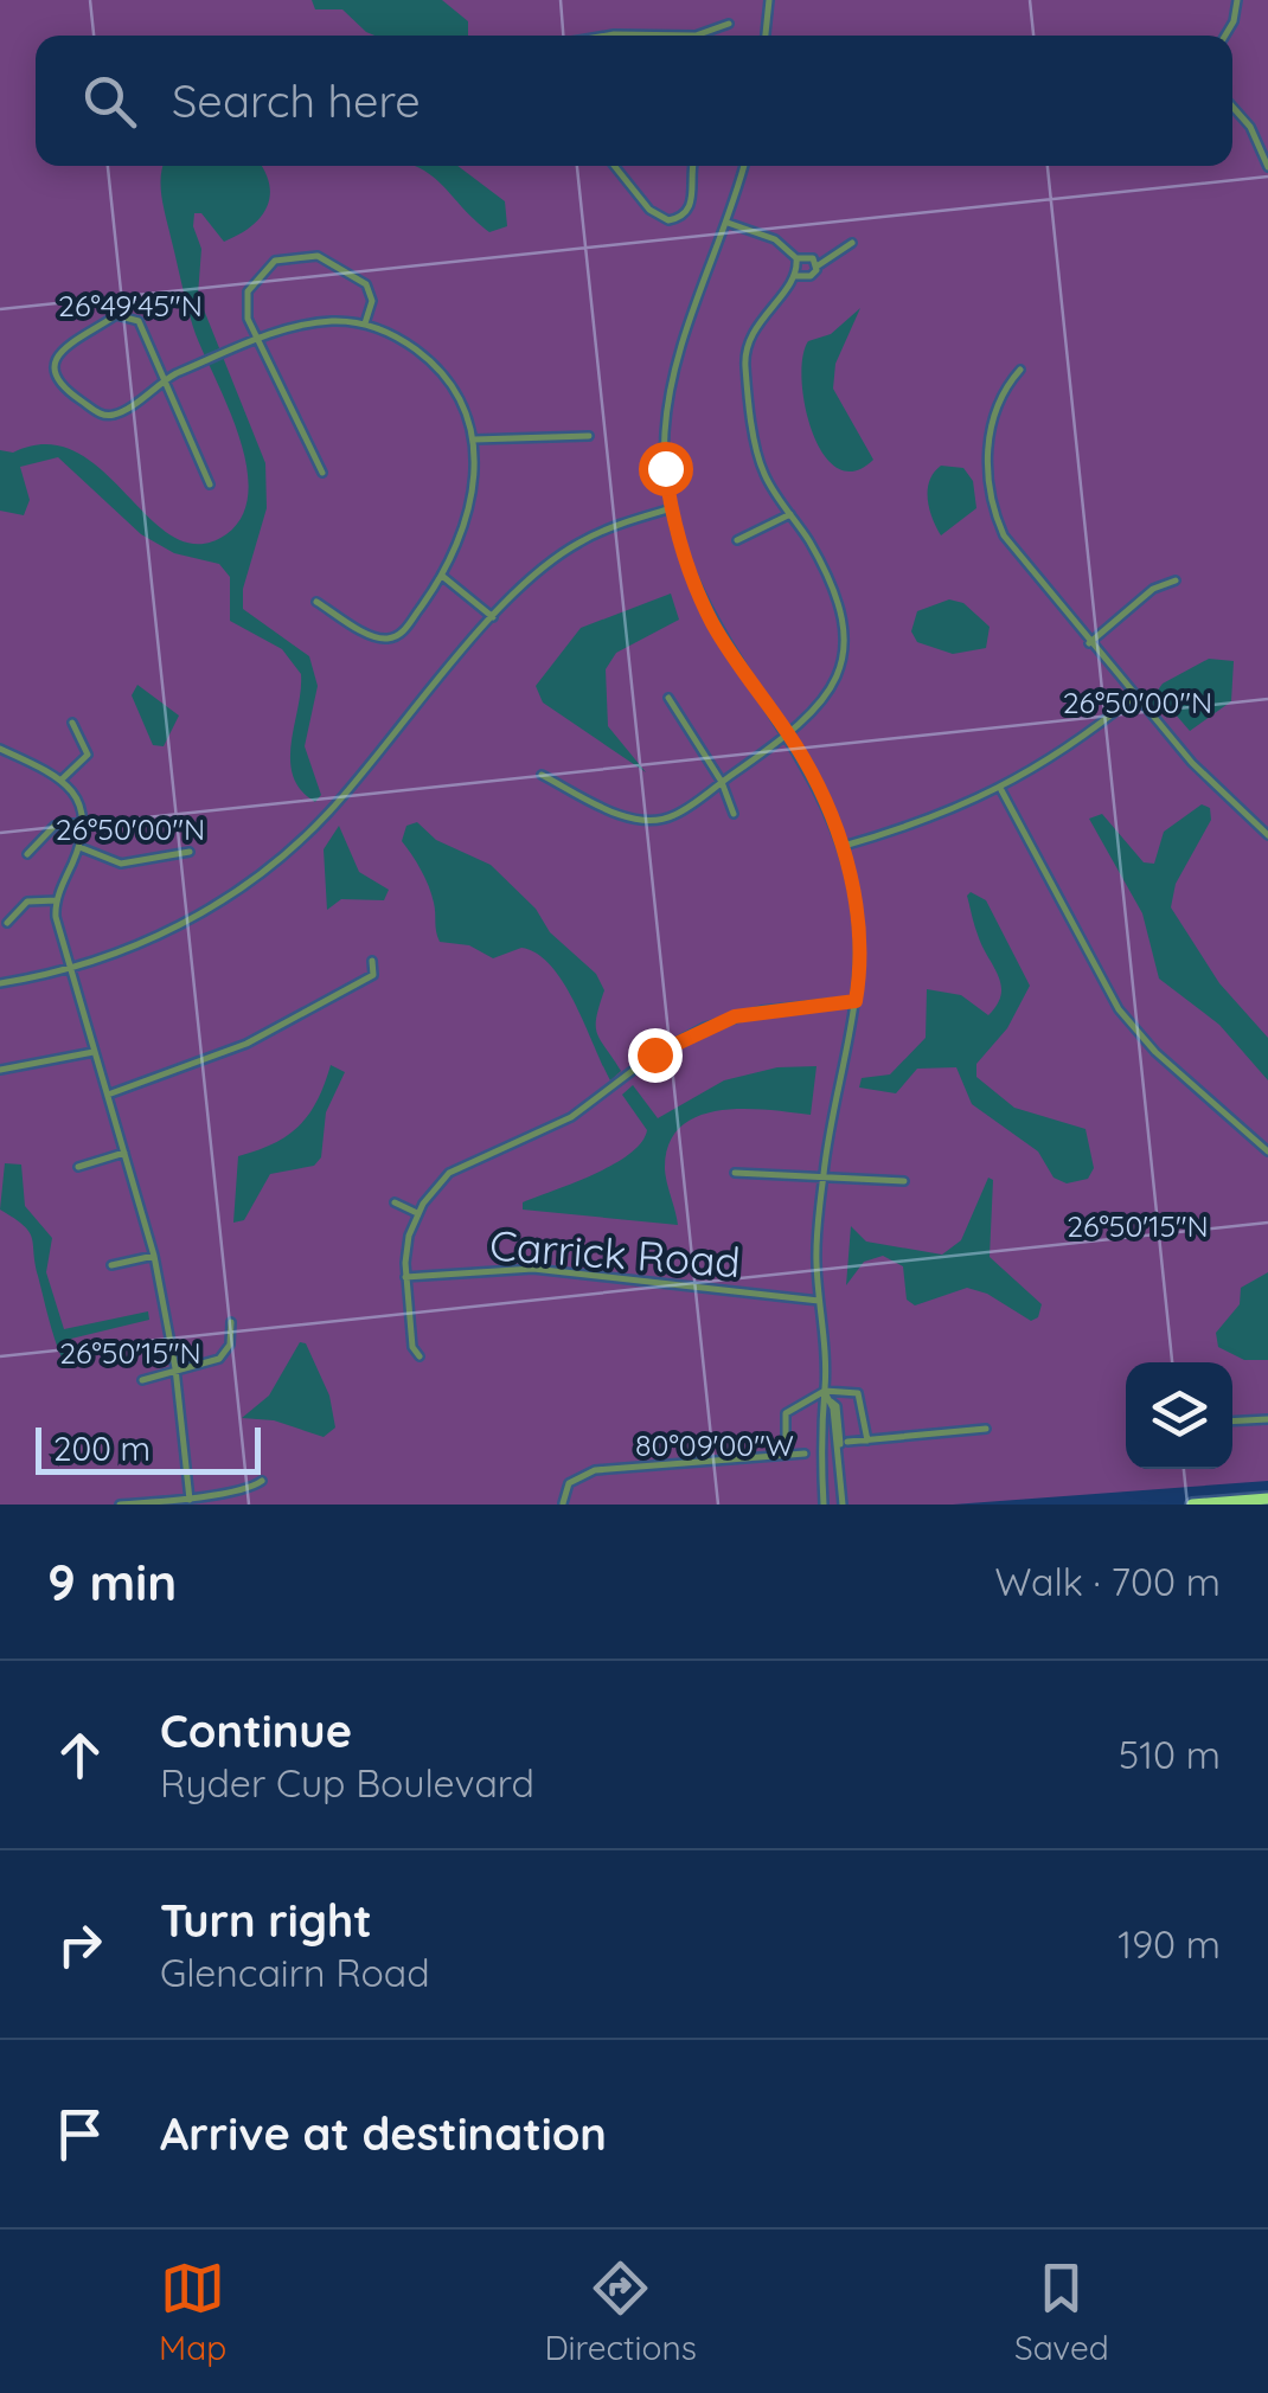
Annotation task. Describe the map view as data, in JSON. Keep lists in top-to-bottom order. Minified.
{"streets":{"street":["Carrick Road"]},"scale_bar":"200 m","page":{"search":"Search here","scale":"200 m","heading":["9 min","Walk · 700 m"],"list":[["Continue","Ryder Cup Boulevard","510 m"],["Turn right","Glencairn Road","190 m"],"Arrive at destination"],"nav":["Map","Directions","Saved"]},"coordinates":["26°49'45\"N","26°50'00\"N","26°50'15\"N","80°09'00\"W"]}
